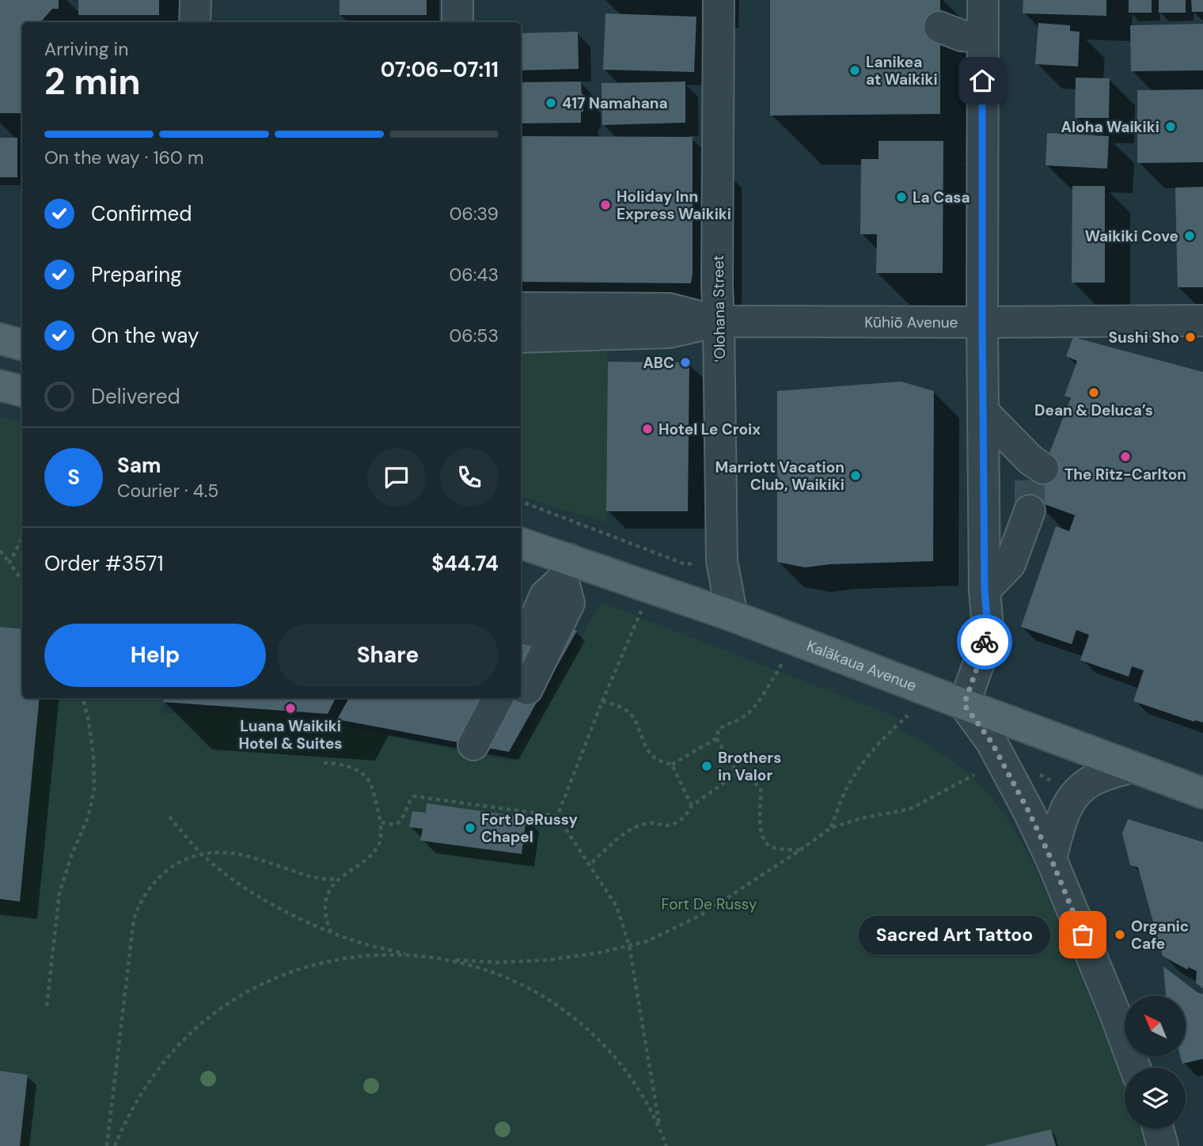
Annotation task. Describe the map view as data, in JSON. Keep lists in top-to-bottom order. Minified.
{"streets":{"main road":["Kalākaua Avenue"],"street":["ʻOlohana Street","Kūhiō Avenue"]},"crossings":[["ʻOlohana Street","Kūhiō Avenue"],["ʻOlohana Street","Kalākaua Avenue"]],"parks":["Fort De Russy"],"places":["Lanikea at Waikiki","417 Namahana","Aloha Waikiki","La Casa","Holiday Inn Express Waikiki","Waikiki Cove","Sushi Sho","ABC","Dean & Deluca’s","Hotel Le Croix","The Ritz-Carlton","Marriott Vacation Club, Waikiki","Luana Waikiki Hotel & Suites","Brothers in Valor","Fort DeRussy Chapel","Sacred Art Tattoo","Organic Cafe"],"north":"top left","page":{"heading":["2 min","Arriving in","07:06–07:11"],"panel":["Sam","Courier · 4.5","Order #3571","$44.74"],"bar":"On the way · 160 m","list":[["Confirmed","06:39"],["Preparing","06:43"],["On the way","06:53"],"Delivered"],"round":"S","buttons":["Help","Share"],"bubble":"Sacred Art Tattoo"}}
